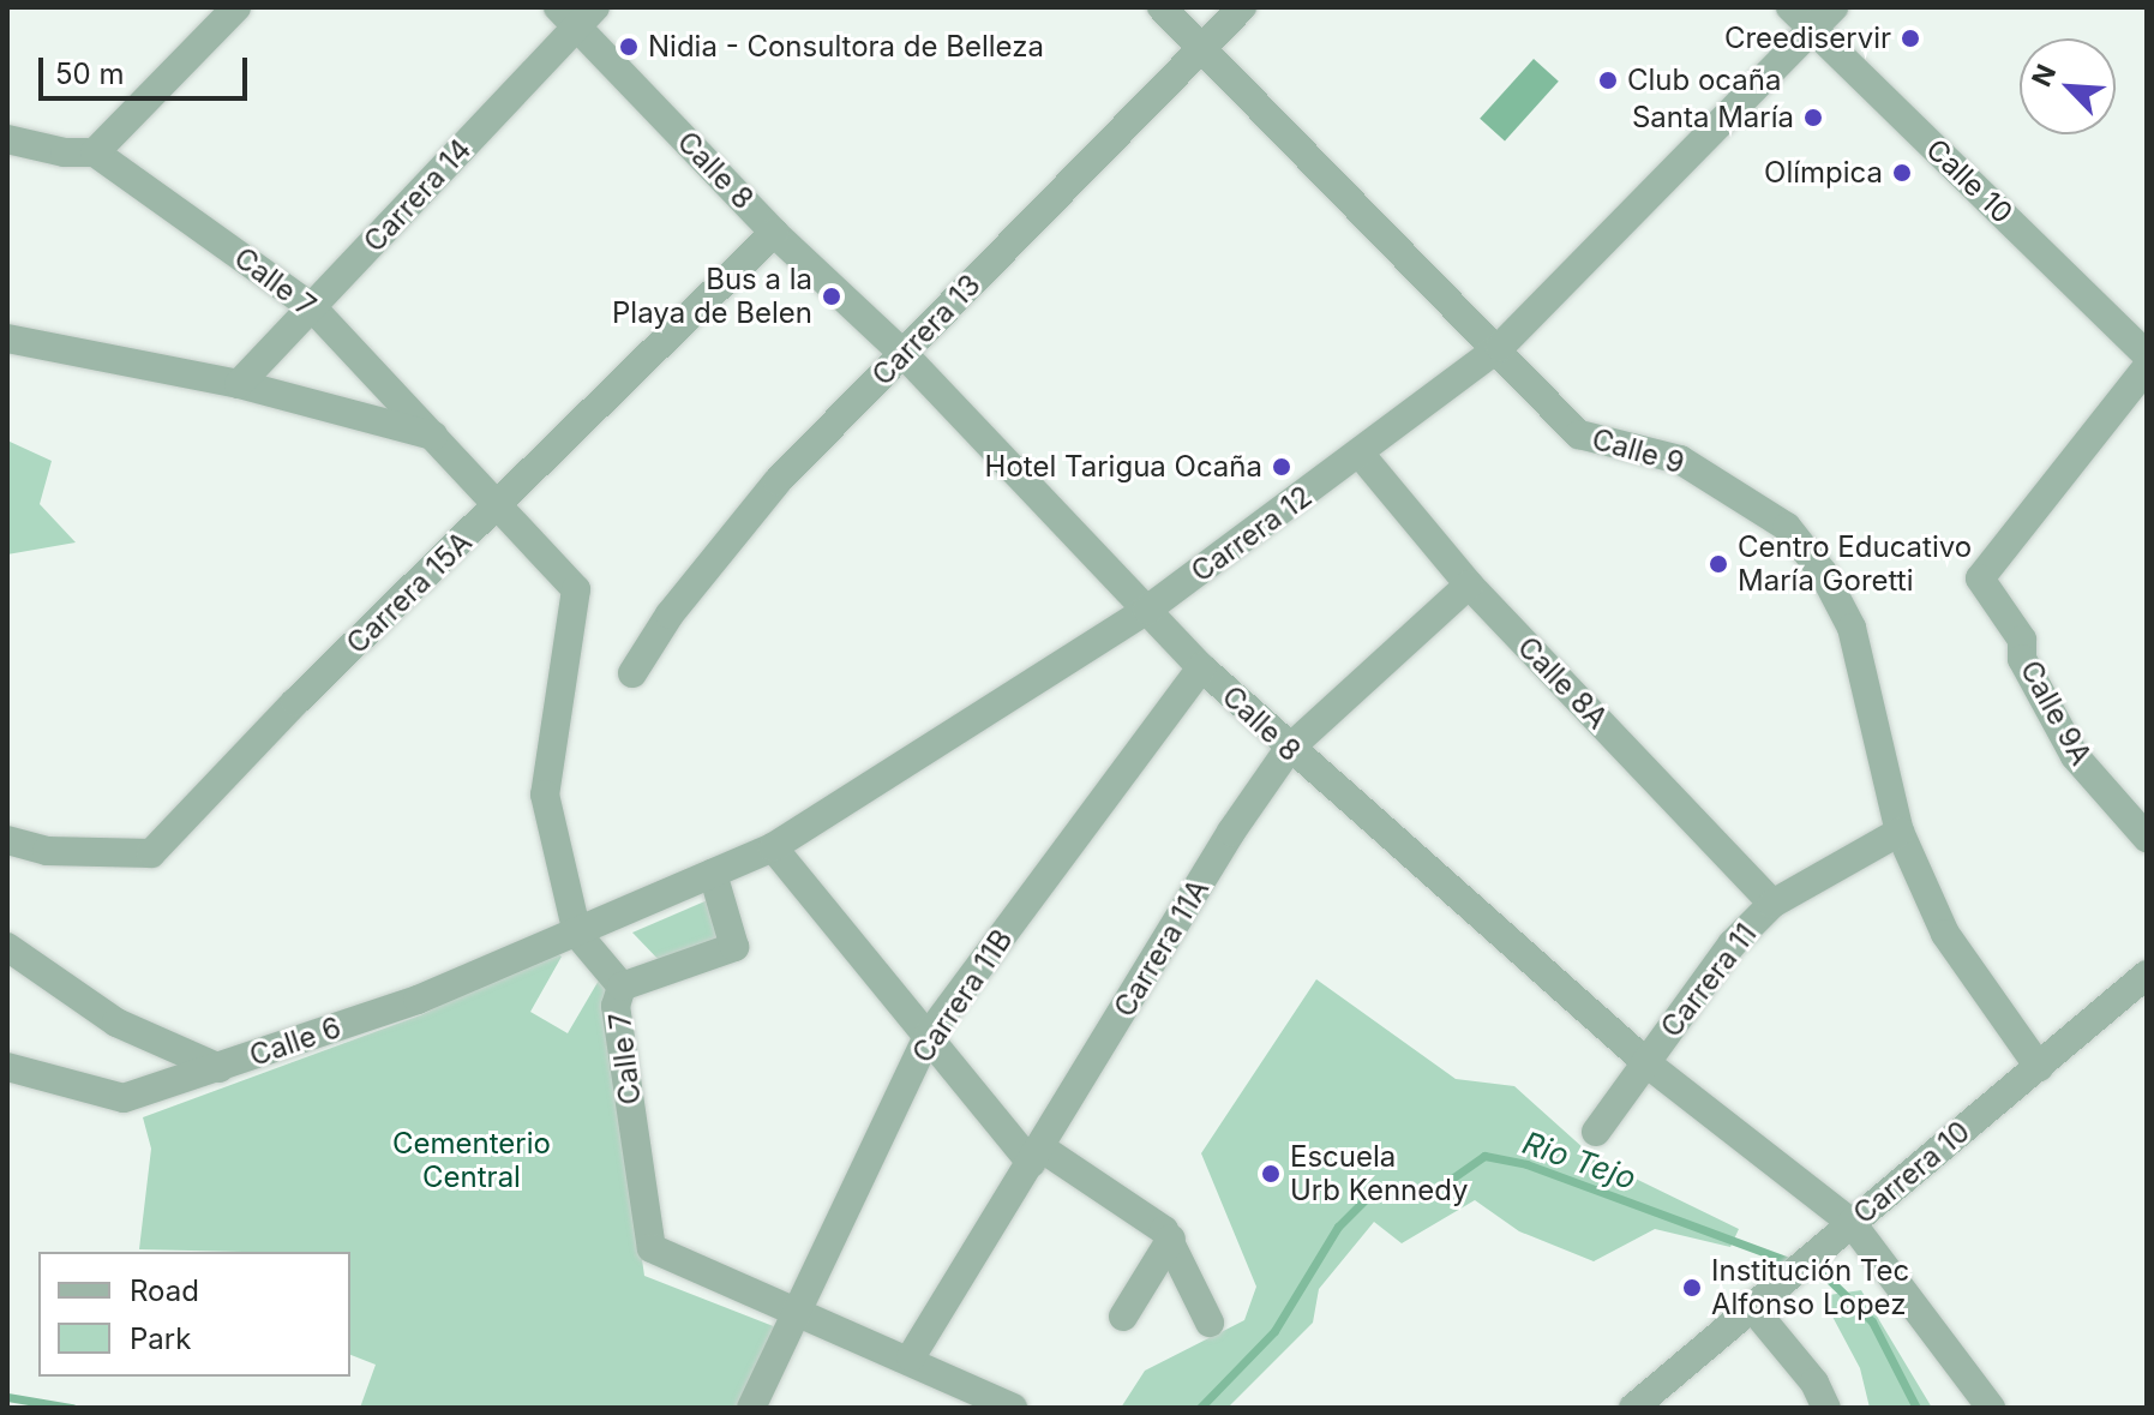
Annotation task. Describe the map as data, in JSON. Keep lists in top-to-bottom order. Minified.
{"streets":{"street":["Calle 8","Calle 10","Carrera 14","Calle 7","Carrera 13","Calle 9","Carrera 12","Carrera 15A","Calle 8A","Calle 9A","Carrera 11A","Carrera 11","Carrera 11B","Calle 6","Carrera 10"]},"crossings":[["Calle 8","Carrera 14"],["Calle 8","Carrera 13"],["Calle 8","Carrera 12"],["Calle 8","Carrera 15A"],["Calle 8","Carrera 11A"],["Calle 8","Carrera 11"],["Calle 8","Carrera 11B"],["Calle 8","Carrera 10"],["Calle 10","Carrera 12"],["Carrera 14","Calle 7"],["Calle 7","Carrera 12"],["Calle 7","Carrera 15A"],["Calle 7","Carrera 11A"],["Calle 7","Carrera 11B"],["Calle 7","Calle 6"],["Carrera 13","Calle 9"],["Calle 9","Carrera 12"],["Calle 9","Carrera 11"],["Calle 9","Carrera 10"],["Carrera 12","Calle 8A"],["Carrera 12","Calle 6"],["Calle 8A","Carrera 11A"],["Calle 8A","Carrera 11"]],"water":["Rio Tejo"],"parks":["Cementerio Central"],"places":["Creediservir","Nidia - Consultora de Belleza","Club ocaña","Santa María","Olímpica","Bus a la Playa de Belen","Hotel Tarigua Ocaña","Centro Educativo María Goretti","Escuela Urb Kennedy","Institución Tec Alfonso Lopez"],"legend":["Road","Park"],"scale_bar":"50 m","north":"top left"}
